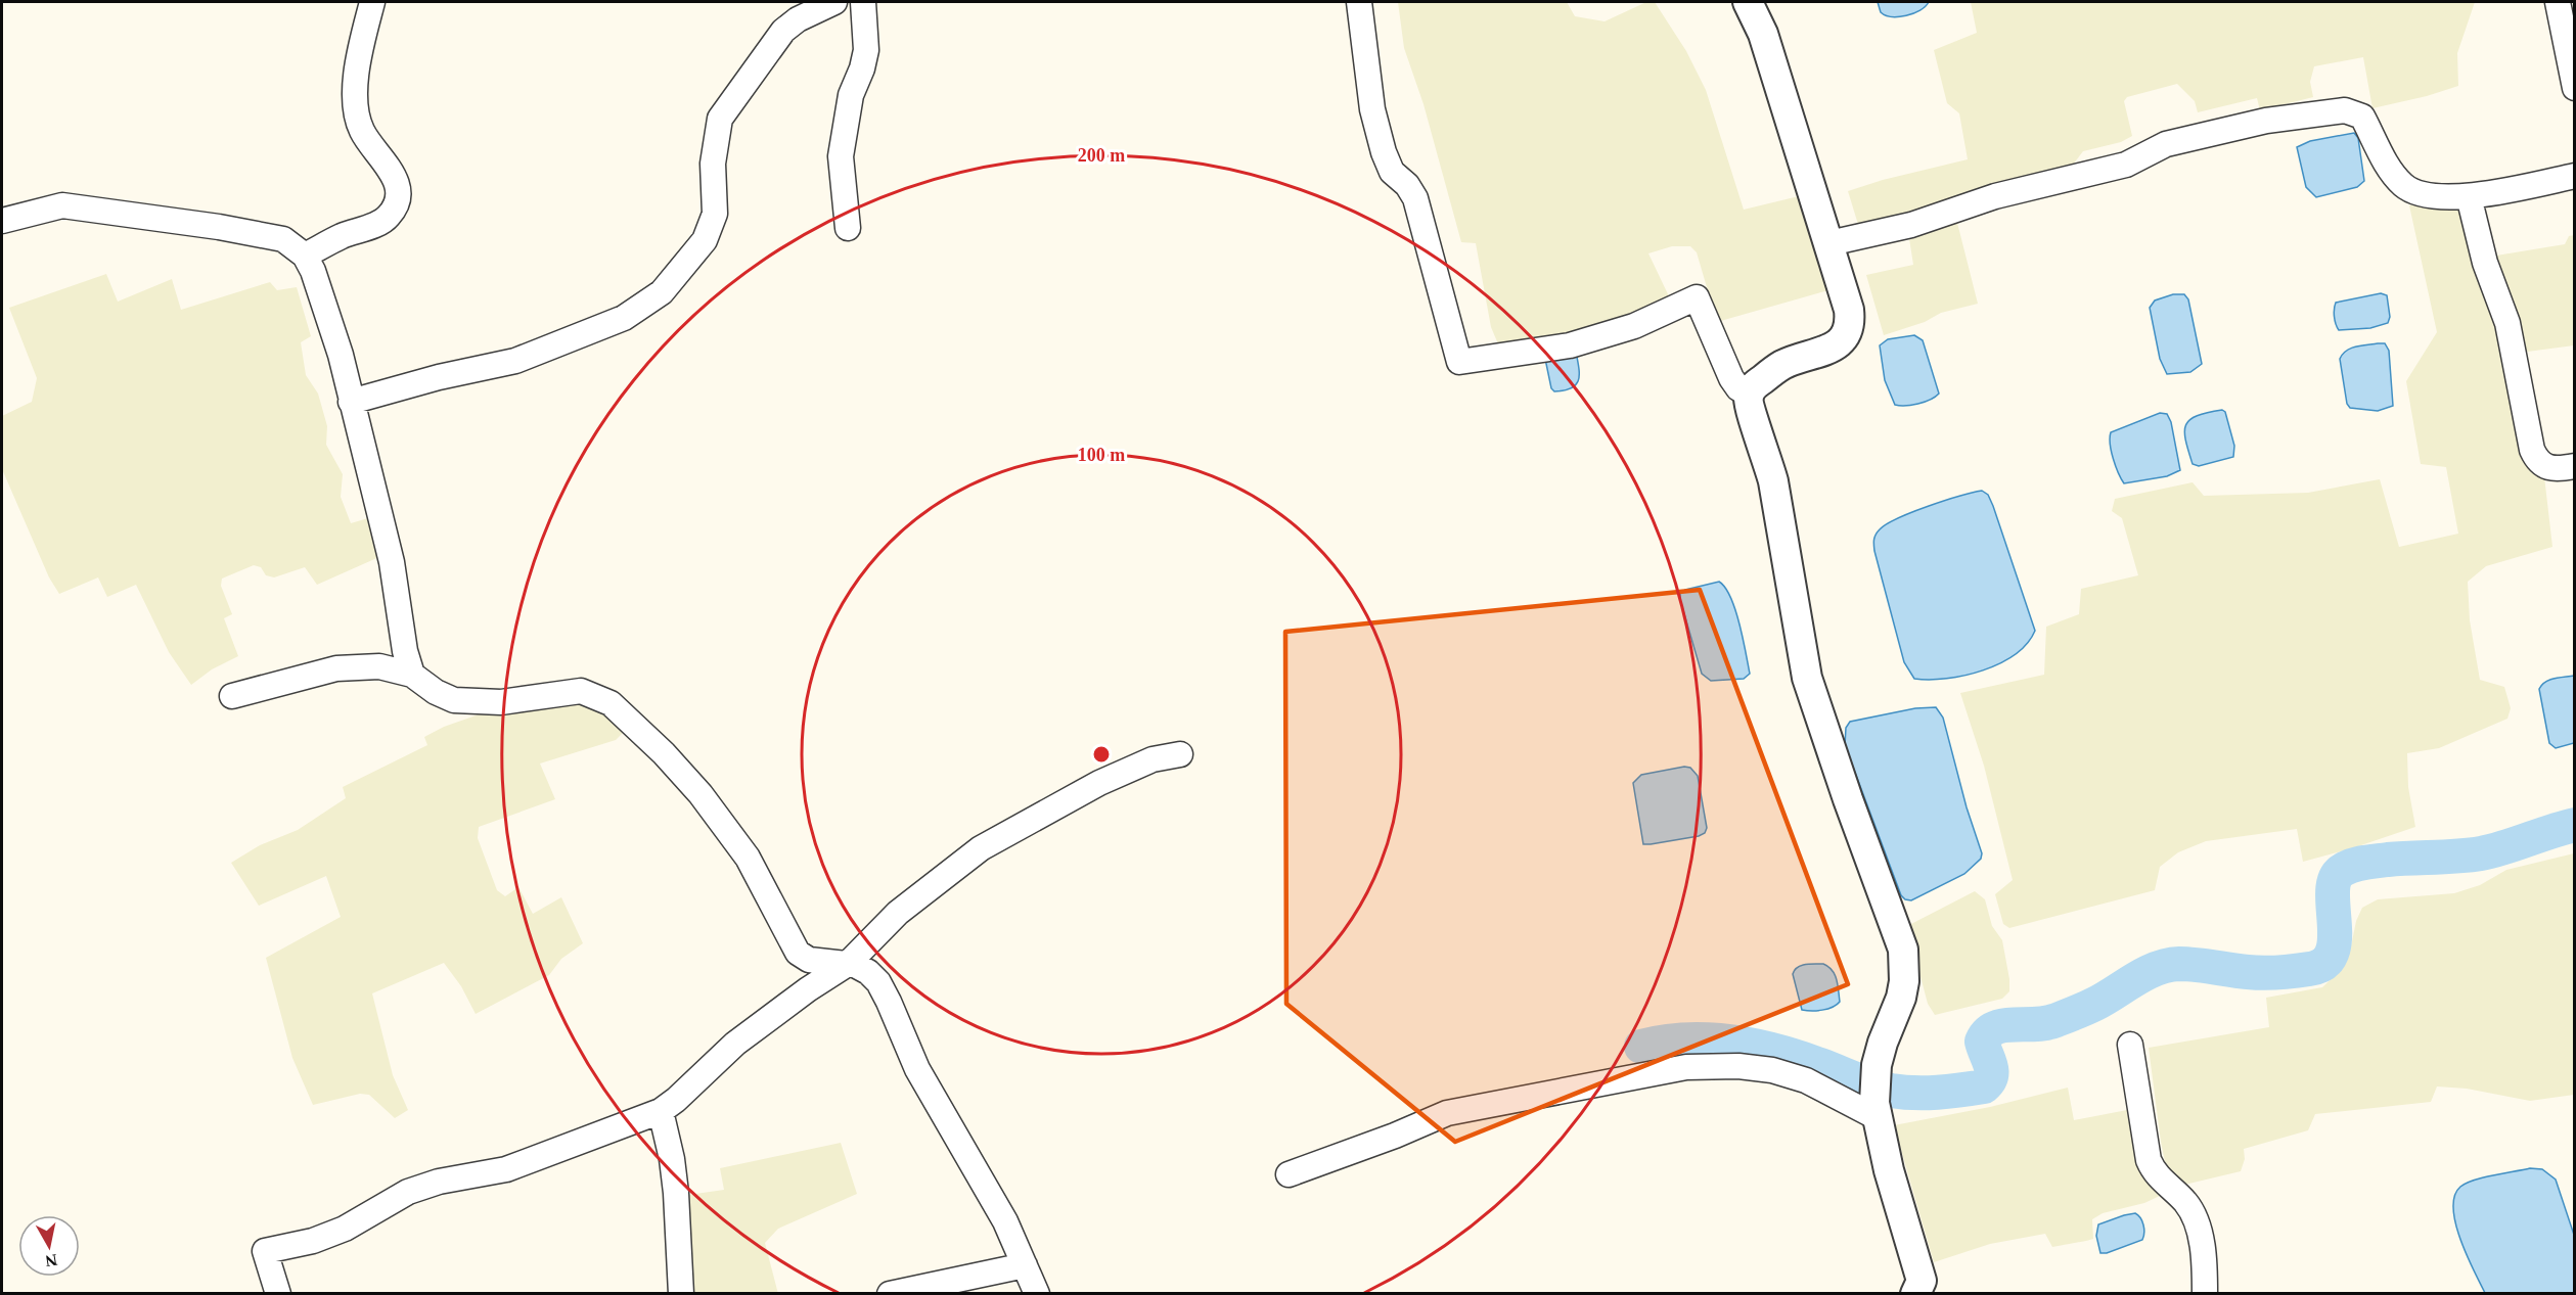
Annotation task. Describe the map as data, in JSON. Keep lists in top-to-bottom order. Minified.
{"north":"bottom","rings":["200 m","100 m"]}
